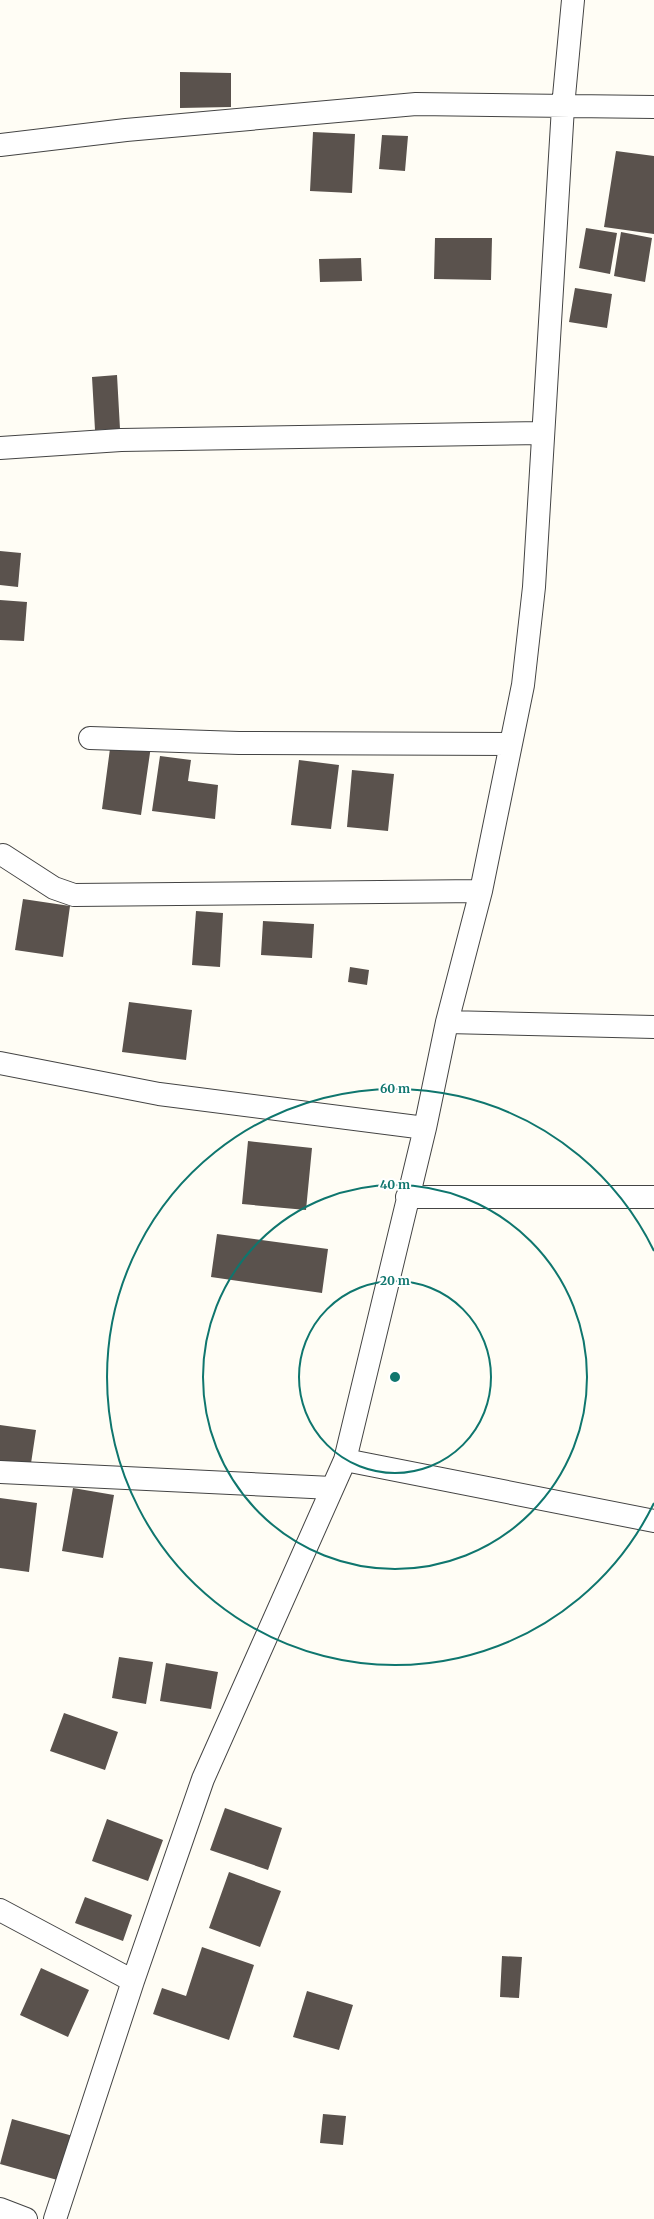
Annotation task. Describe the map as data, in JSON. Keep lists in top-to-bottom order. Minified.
{"rings":["60 m","40 m","20 m"]}
